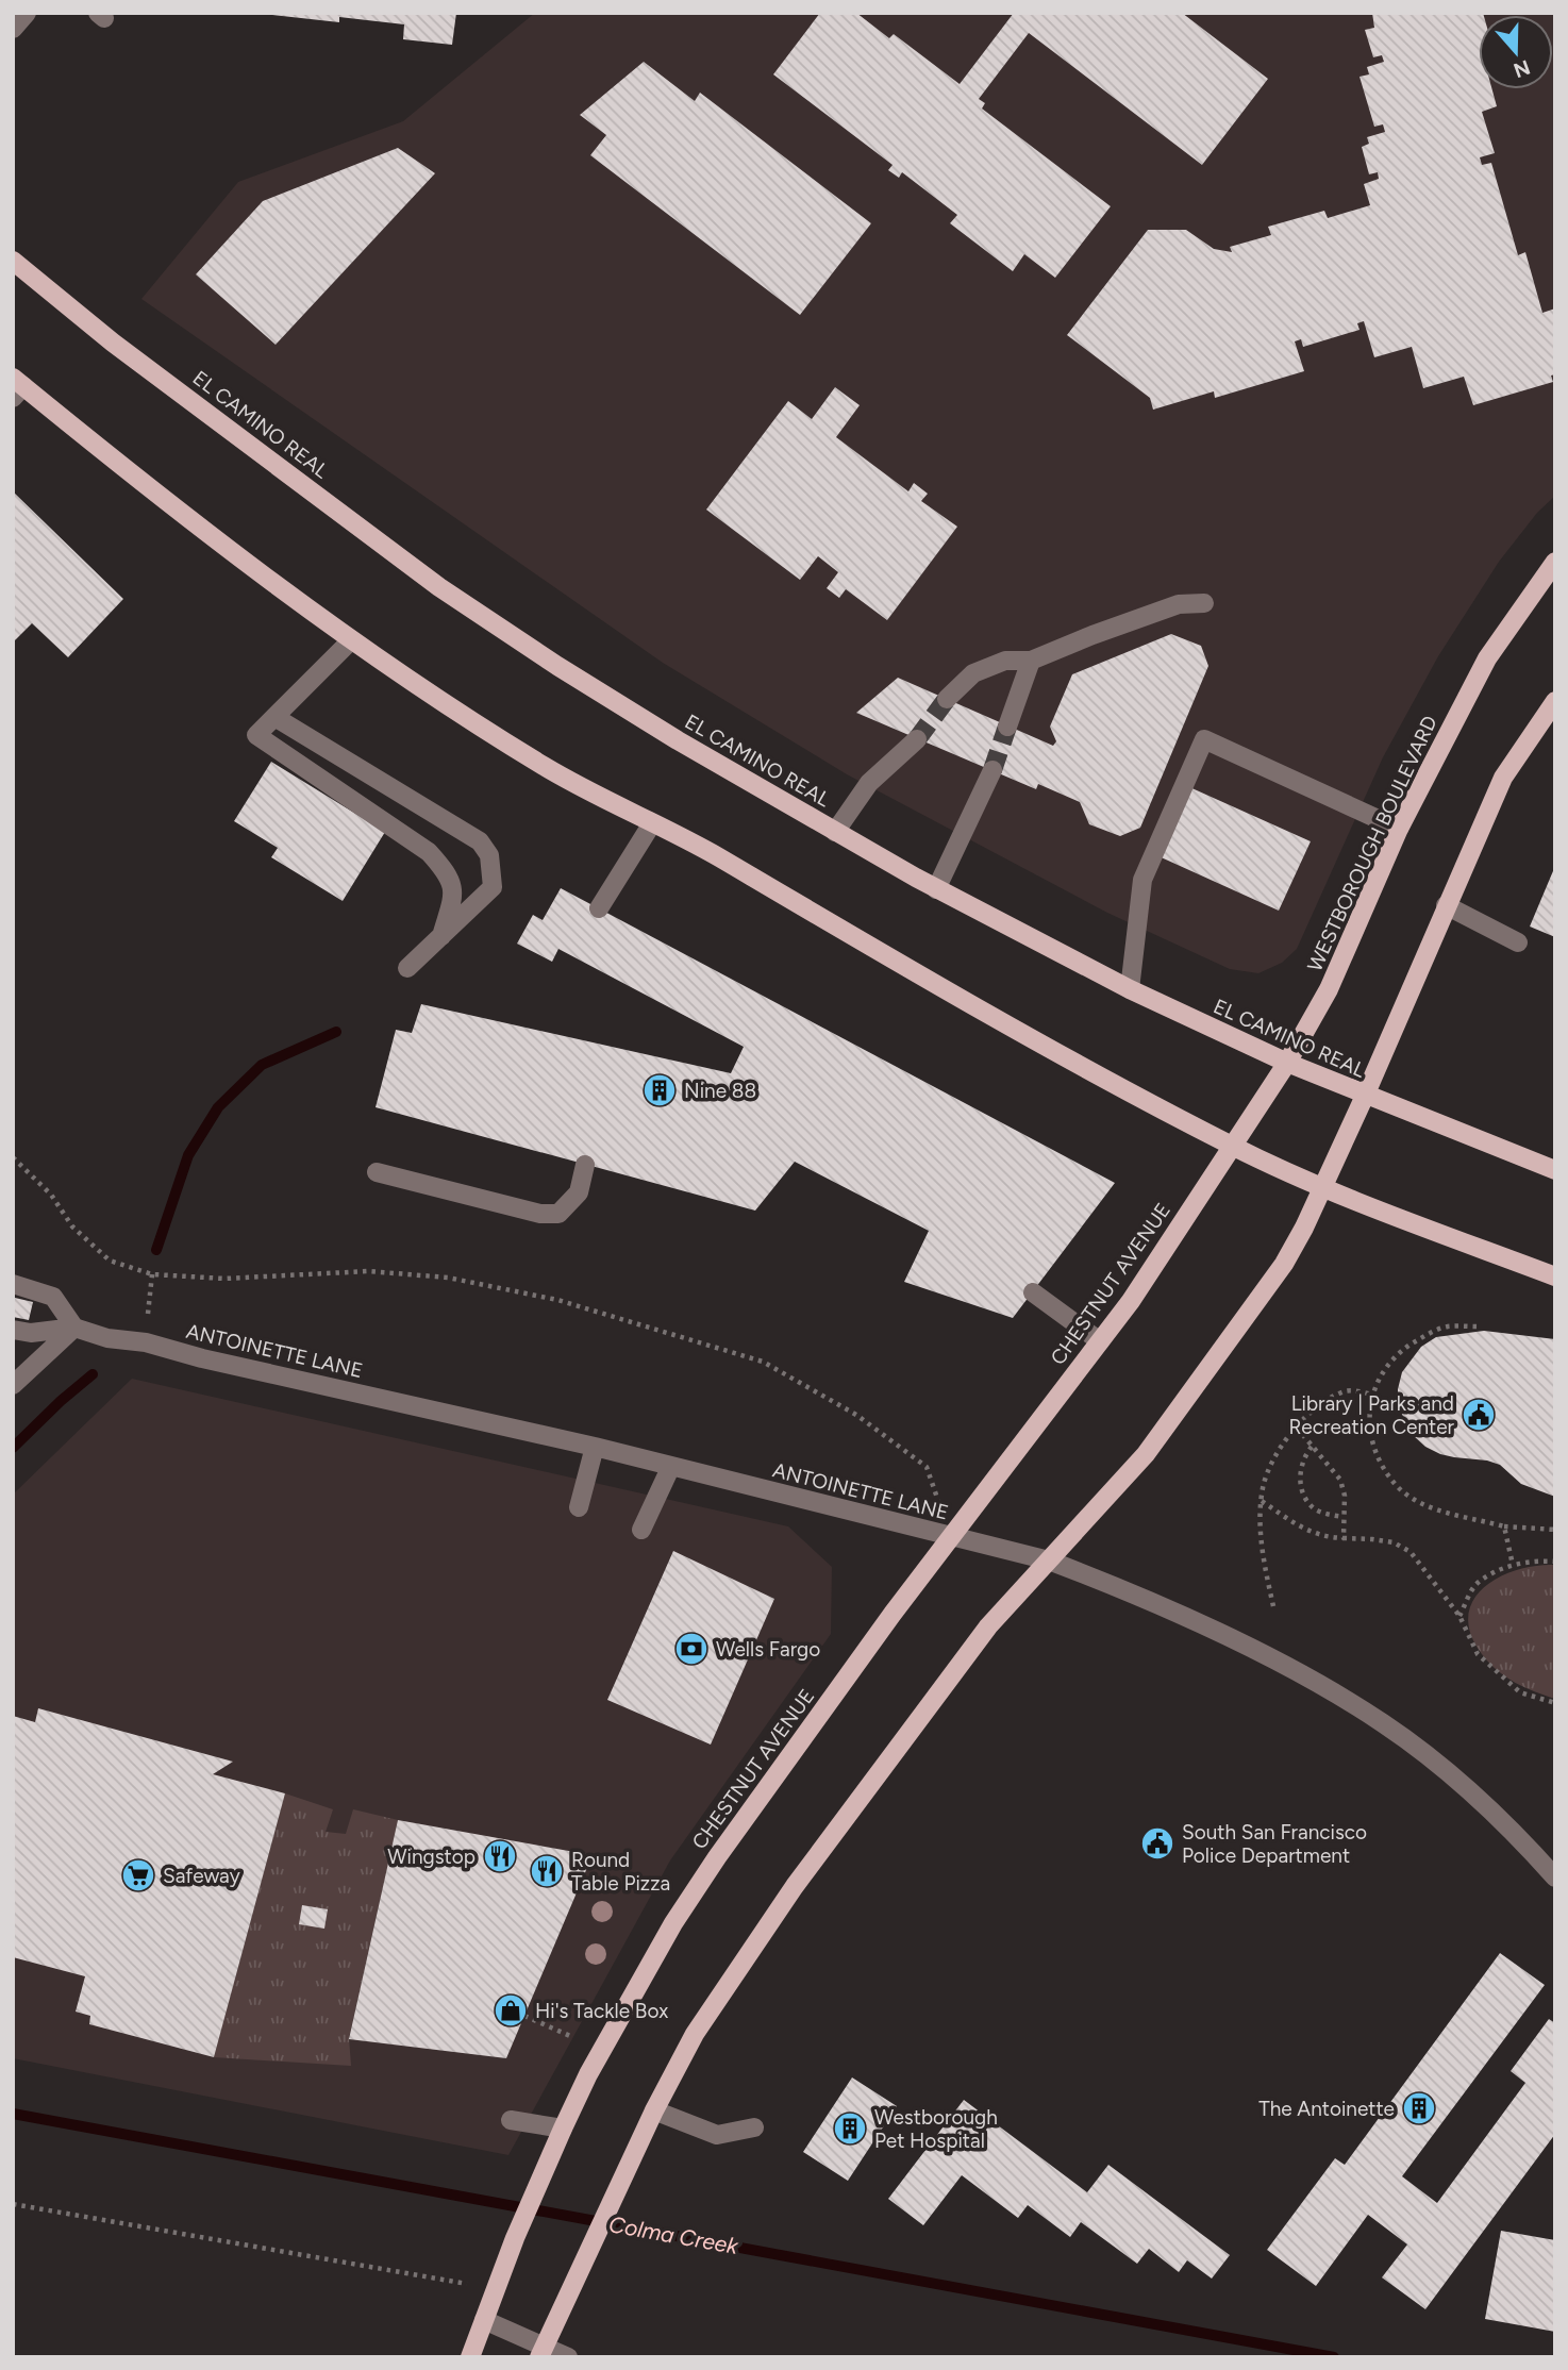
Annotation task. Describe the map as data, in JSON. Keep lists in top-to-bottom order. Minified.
{"streets":{"main road":["EL CAMINO REAL","WESTBOROUGH BOULEVARD","CHESTNUT AVENUE"],"street":["ANTOINETTE LANE"]},"crossings":[["EL CAMINO REAL","WESTBOROUGH BOULEVARD"],["WESTBOROUGH BOULEVARD","CHESTNUT AVENUE"],["CHESTNUT AVENUE","ANTOINETTE LANE"]],"water":["Colma Creek"],"places":{"building":["Nine 88","The Antoinette","Westborough Pet Hospital"],"public building":["Library | Parks and Recreation Center","South San Francisco Police Department"],"bank":["Wells Fargo"],"restaurant":["Wingstop","Round Table Pizza"],"supermarket":["Safeway"],"shop":["Hi's Tackle Box"]},"north":"bottom"}
